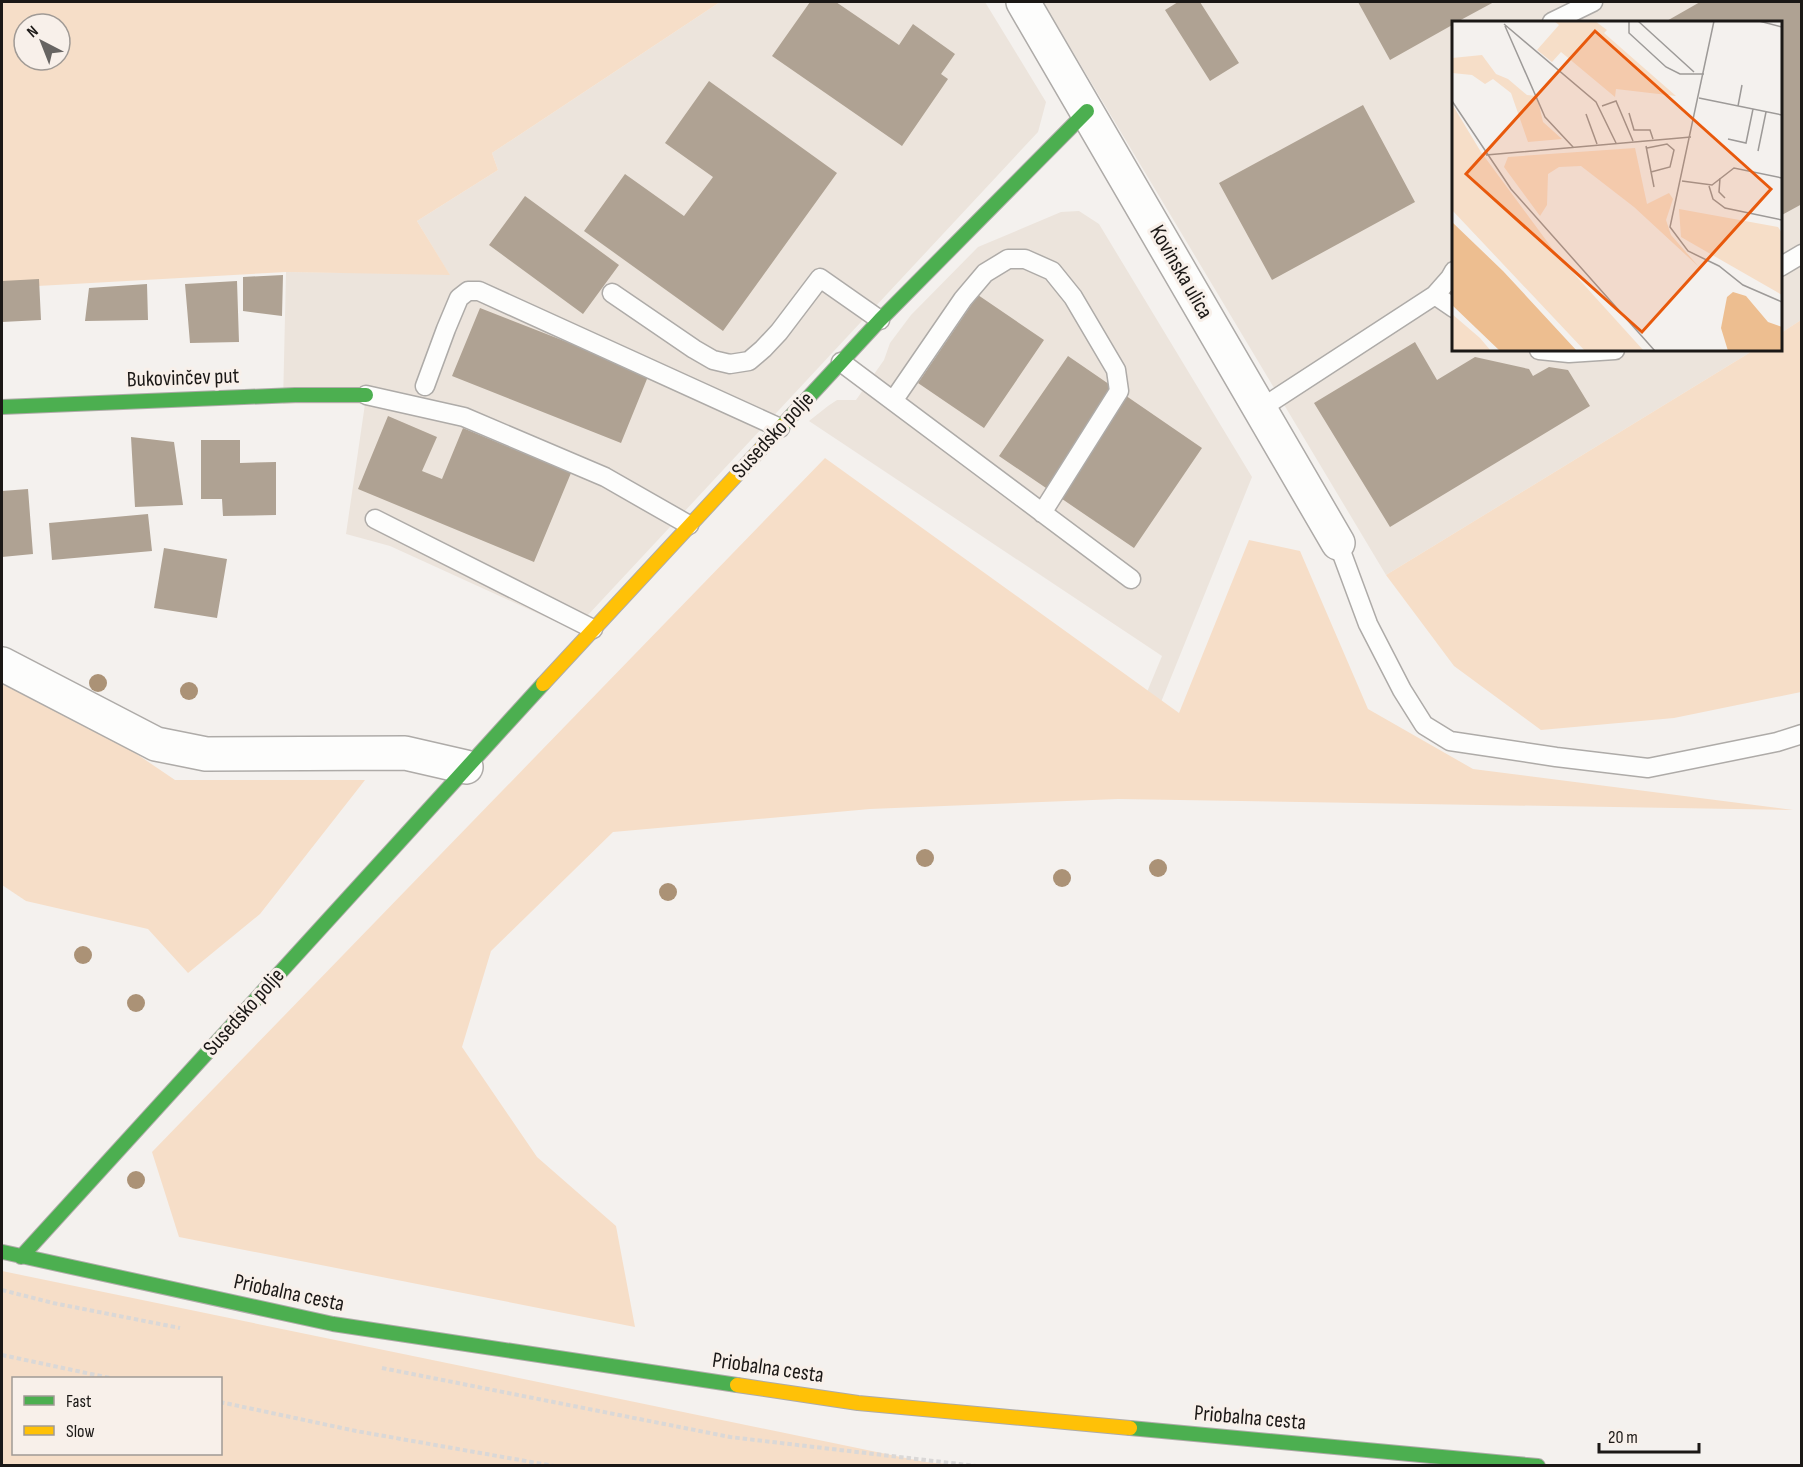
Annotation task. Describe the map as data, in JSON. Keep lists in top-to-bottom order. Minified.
{"streets":{"street":["Kovinska ulica","Bukovinčev put","Susedsko polje","Priobalna cesta"]},"crossings":[["Kovinska ulica","Susedsko polje"],["Susedsko polje","Priobalna cesta"]],"legend":["Fast","Slow"],"scale_bar":"20 m","north":"top left"}
